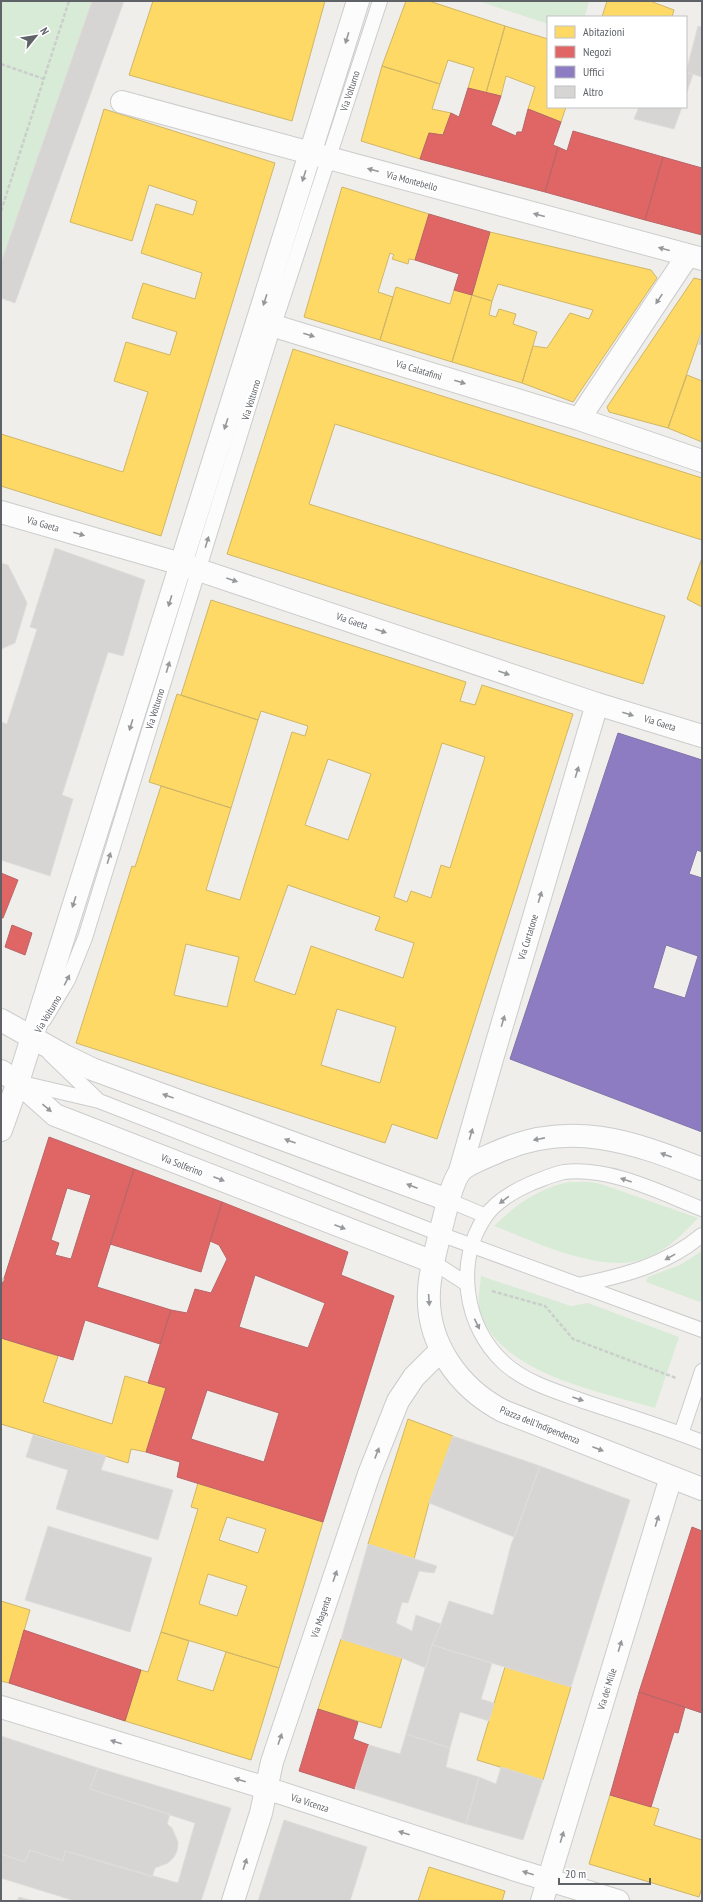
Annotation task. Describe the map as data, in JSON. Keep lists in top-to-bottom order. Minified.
{"streets":{"street":["Via Volturno","Via Montebello","Via Calatafimi","Via Gaeta","Via Curtatone","Via Solferino","Piazza dell'Indipendenza","Via Magenta","Via dei Mille","Via Vicenza"]},"crossings":[["Via Volturno","Via Montebello"],["Via Volturno","Via Calatafimi"],["Via Volturno","Via Gaeta"],["Via Volturno","Via Solferino"],["Via Gaeta","Via Curtatone"],["Via Curtatone","Piazza dell'Indipendenza"],["Via Solferino","Piazza dell'Indipendenza"],["Piazza dell'Indipendenza","Via Magenta"],["Piazza dell'Indipendenza","Via dei Mille"],["Via Magenta","Via Vicenza"],["Via dei Mille","Via Vicenza"]],"one_way":["Via Montebello","Via Calatafimi","Via Gaeta","Via Curtatone","Piazza dell'Indipendenza","Via Magenta","Via dei Mille","Via Vicenza"],"legend":["Abitazioni","Negozi","Uffici","Altro"],"scale_bar":"20 m","north":"top right"}
